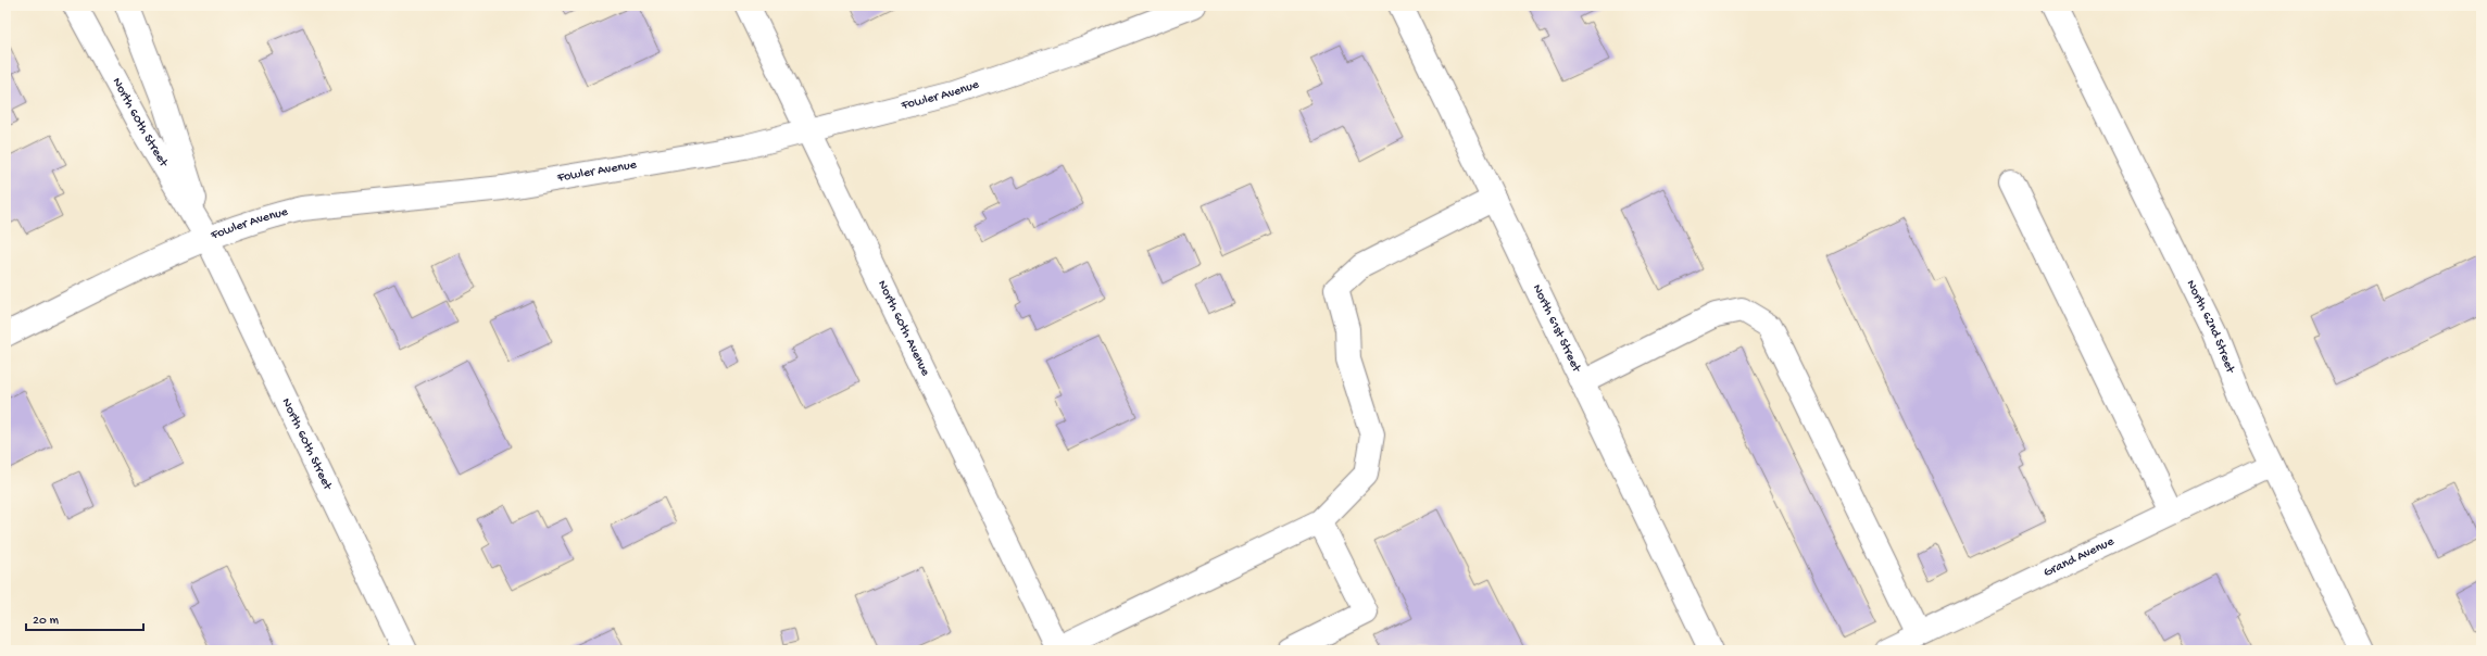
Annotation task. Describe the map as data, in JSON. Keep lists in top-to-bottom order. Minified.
{"streets":{"street":["Fowler Avenue","North 60th Street","North 62nd Street","North 60th Avenue","North 61st Street","Grand Avenue"]},"crossings":[["Fowler Avenue","North 60th Street"],["Fowler Avenue","North 60th Avenue"],["North 62nd Street","Grand Avenue"]],"scale_bar":"20 m"}
